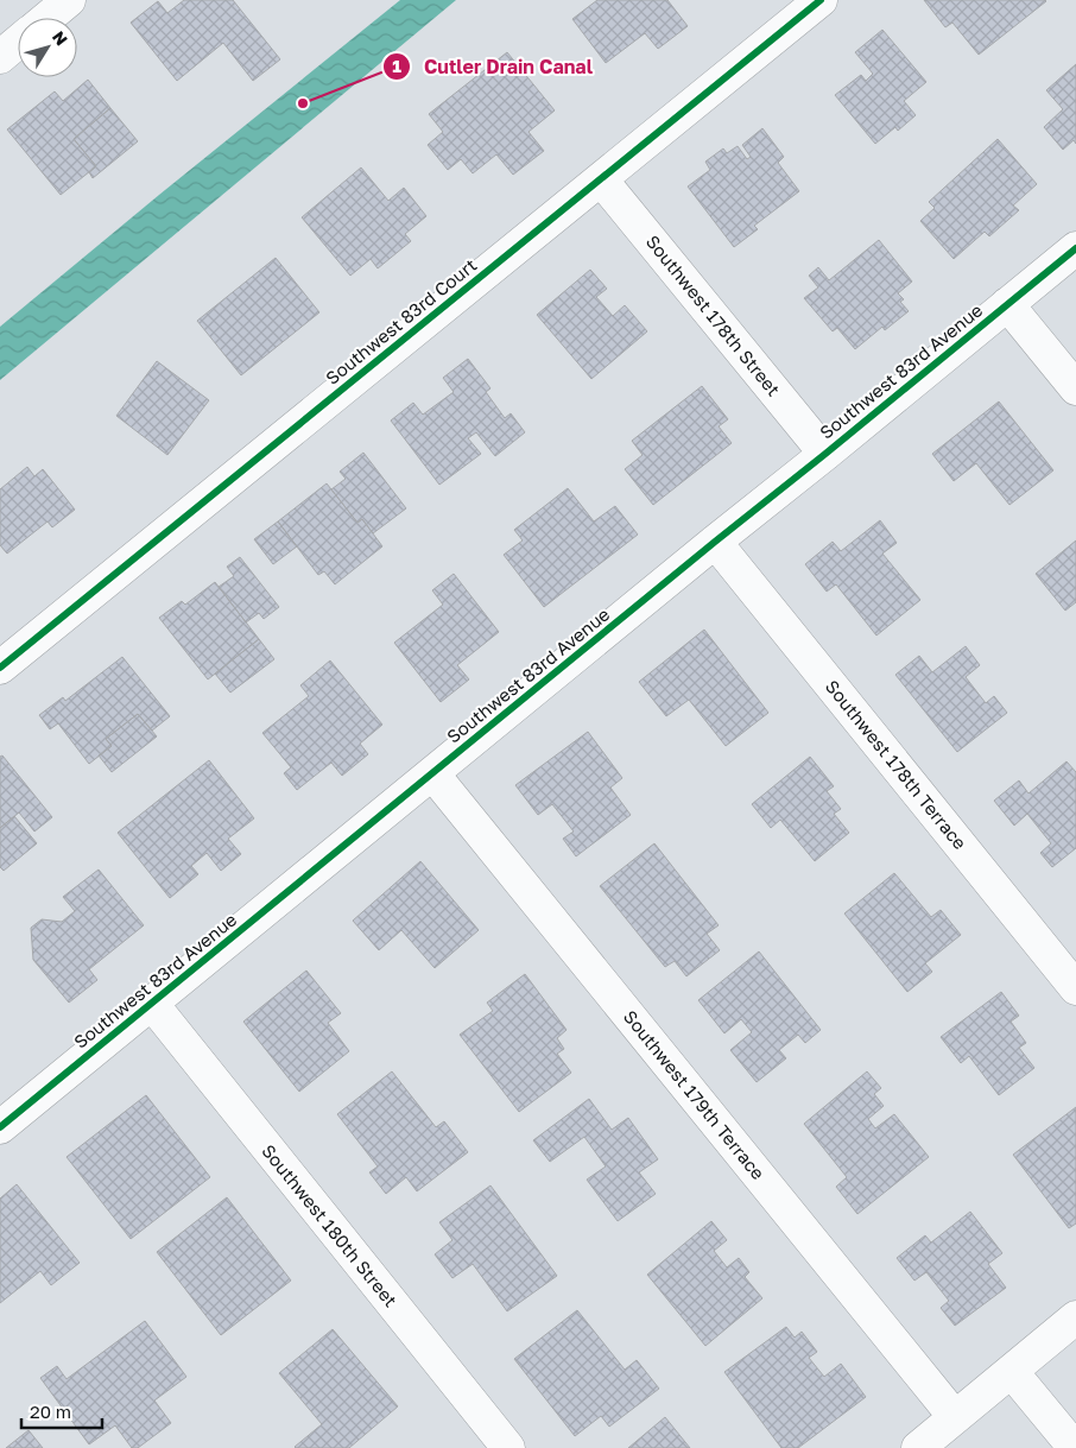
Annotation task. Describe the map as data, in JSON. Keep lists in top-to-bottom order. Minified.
{"streets":{"street":["Southwest 178th Street","Southwest 83rd Court","Southwest 83rd Avenue","Southwest 178th Terrace","Southwest 179th Terrace","Southwest 180th Street"]},"crossings":[["Southwest 178th Street","Southwest 83rd Court"],["Southwest 178th Street","Southwest 83rd Avenue"],["Southwest 83rd Avenue","Southwest 178th Terrace"],["Southwest 83rd Avenue","Southwest 179th Terrace"],["Southwest 83rd Avenue","Southwest 180th Street"]],"places":["Cutler Drain Canal"],"scale_bar":"20 m","north":"top right"}
